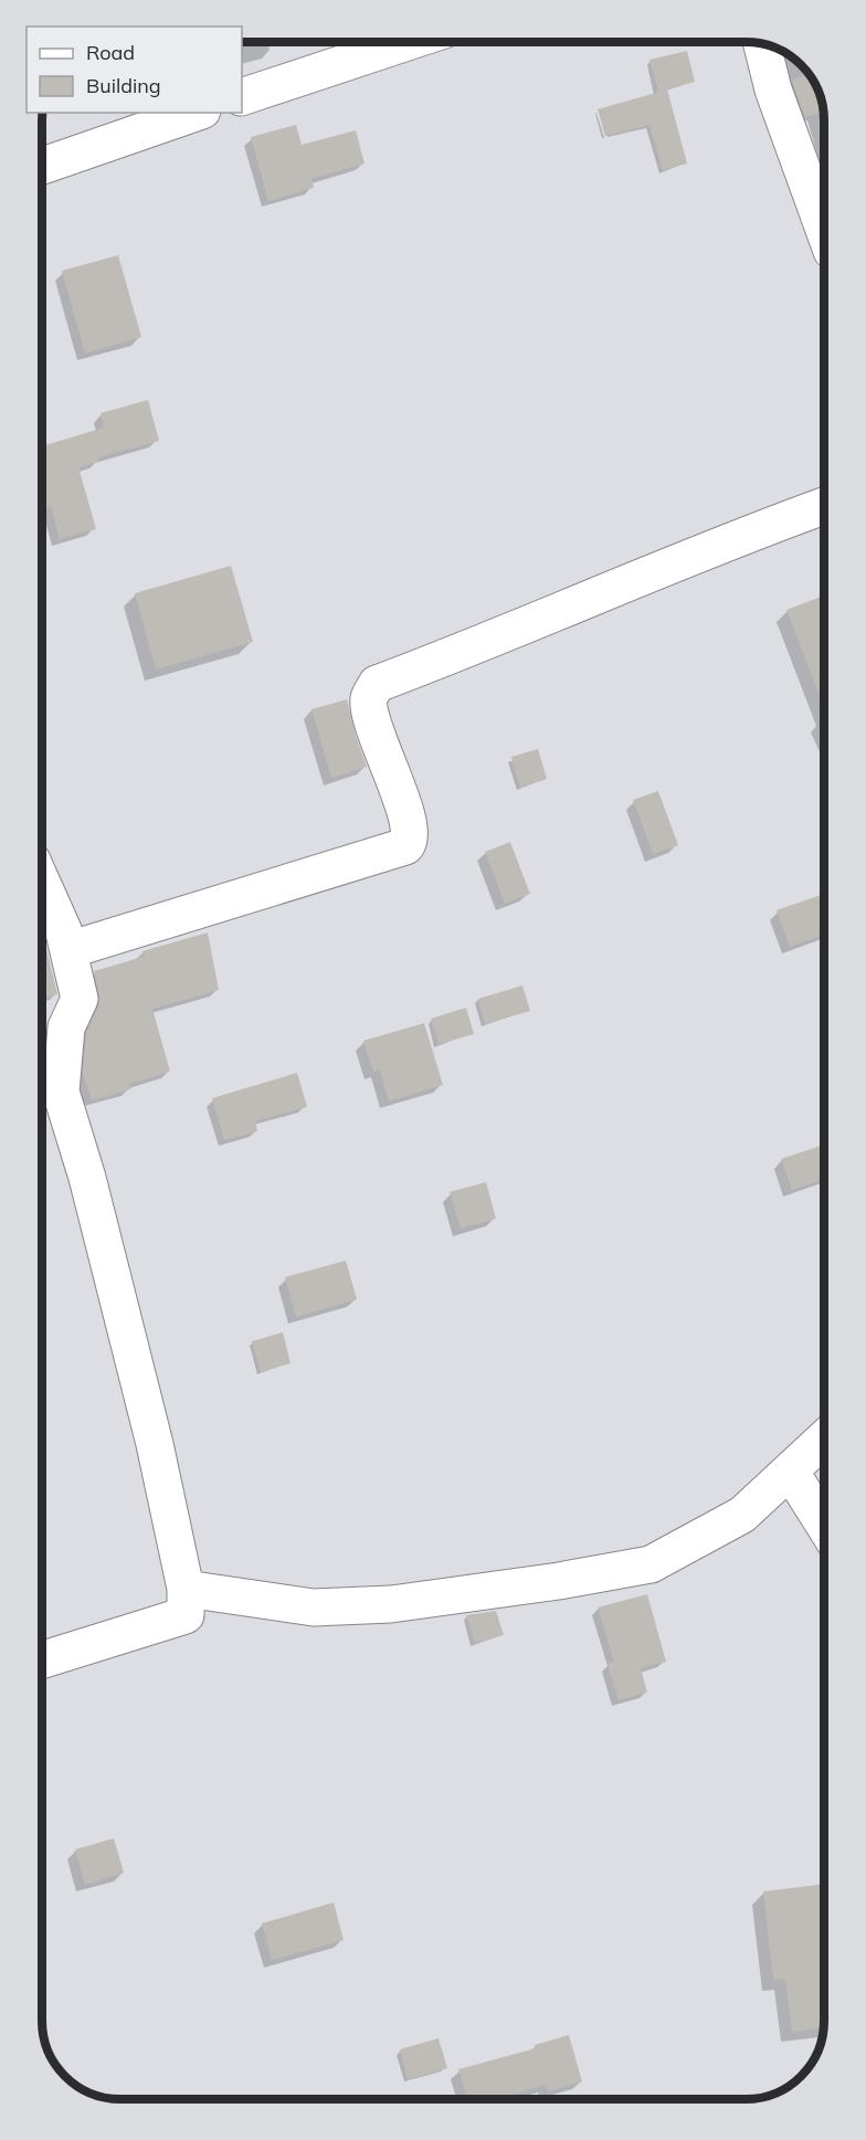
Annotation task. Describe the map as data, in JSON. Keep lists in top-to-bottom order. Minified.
{"legend":["Road","Building"]}
